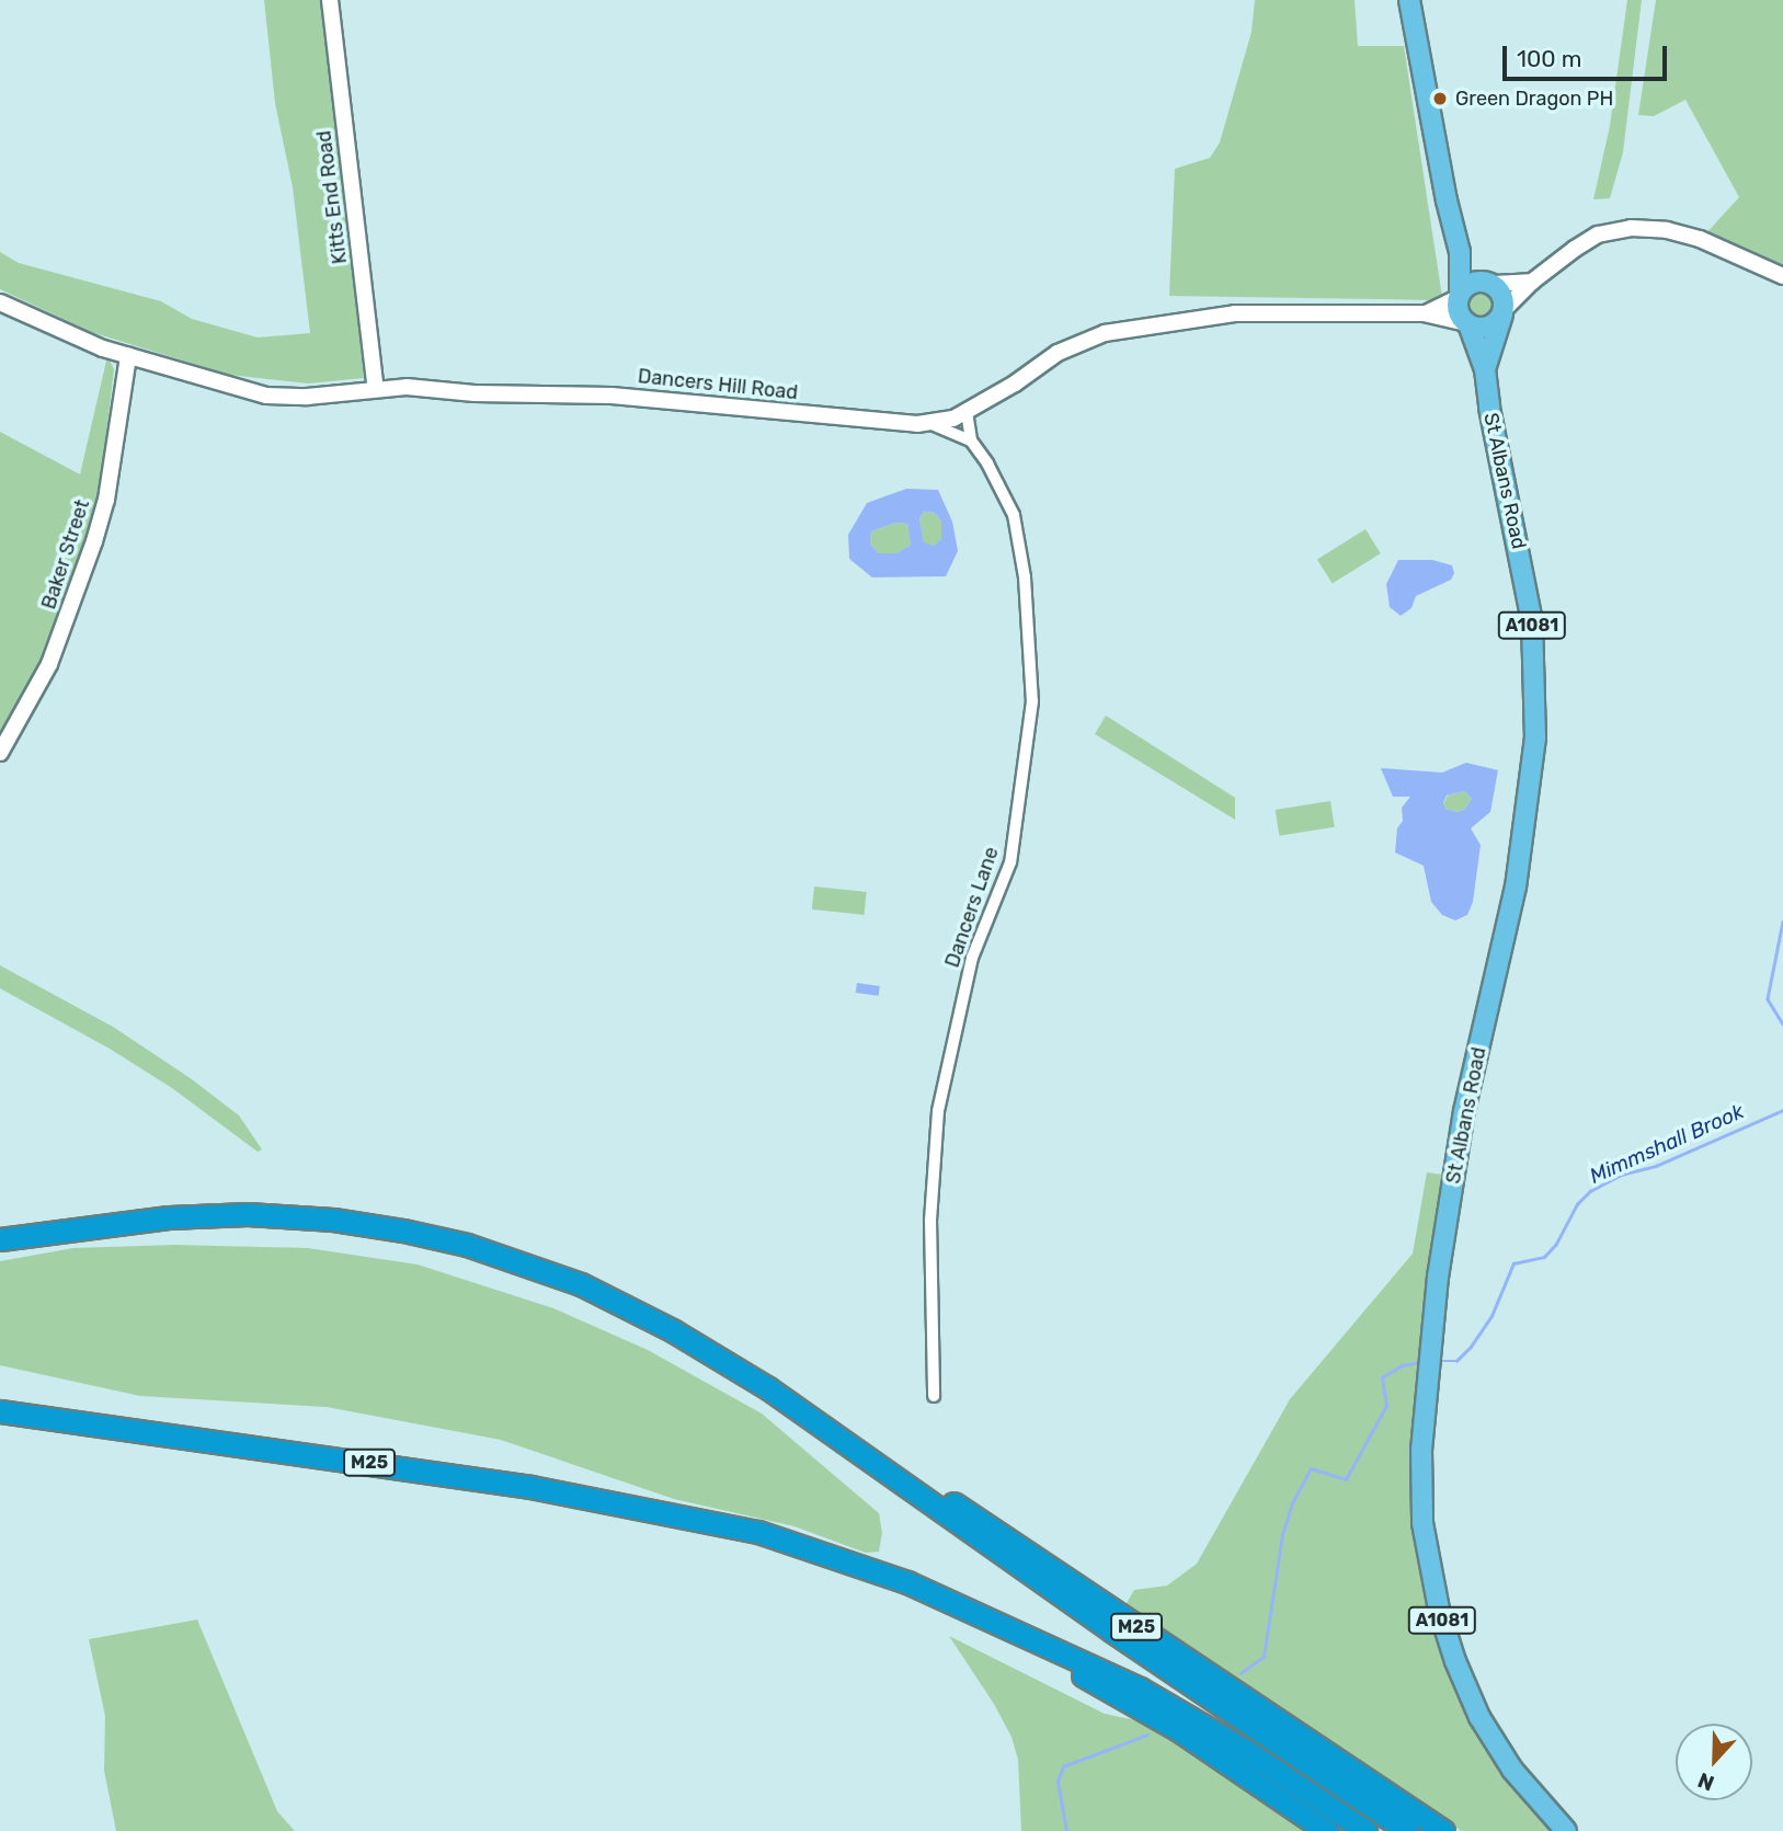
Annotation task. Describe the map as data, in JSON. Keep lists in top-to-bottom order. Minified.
{"streets":{"highway":["M25"],"main road":["St Albans Road","A1081"],"street":["Kitts End Road","Dancers Hill Road","Baker Street","Dancers Lane"]},"crossings":[["Kitts End Road","Dancers Hill Road"],["Dancers Hill Road","St Albans Road"],["Dancers Hill Road","Baker Street"],["Dancers Hill Road","Dancers Lane"]],"water":["Mimmshall Brook"],"places":["Green Dragon PH"],"scale_bar":"100 m","north":"bottom"}
